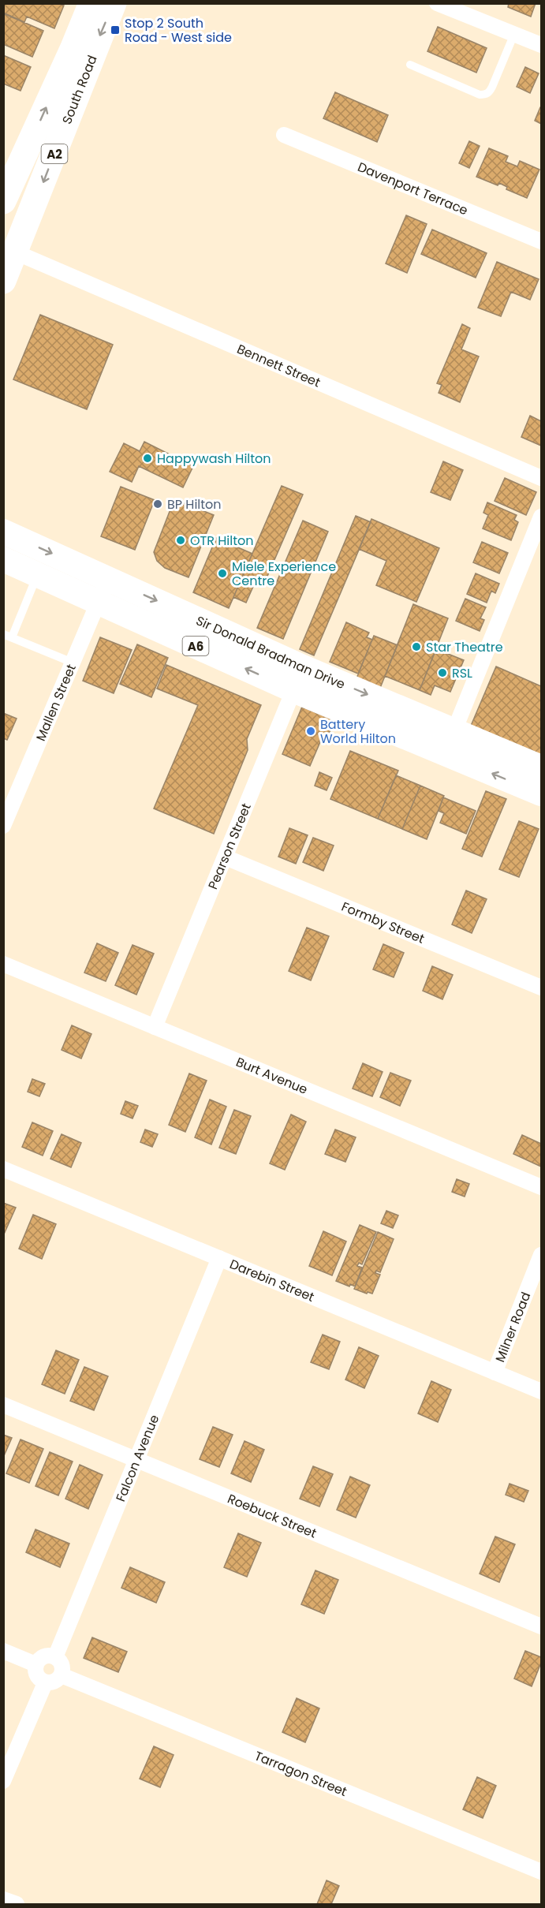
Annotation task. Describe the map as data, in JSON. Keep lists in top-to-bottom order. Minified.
{"streets":{"highway":["South Road","A2"],"main road":["A6","Sir Donald Bradman Drive"],"street":["Davenport Terrace","Bennett Street","Mallen Street","Pearson Street","Formby Street","Burt Avenue","Darebin Street","Milner Road","Falcon Avenue","Roebuck Street","Tarragon Street"]},"crossings":[["South Road","Bennett Street"],["Sir Donald Bradman Drive","Mallen Street"],["Sir Donald Bradman Drive","Pearson Street"],["Pearson Street","Formby Street"],["Pearson Street","Burt Avenue"],["Darebin Street","Milner Road"],["Darebin Street","Falcon Avenue"],["Falcon Avenue","Roebuck Street"],["Falcon Avenue","Tarragon Street"]],"places":{"transit":["Stop 2 South Road - West side"],"other":["Happywash Hilton","BP Hilton","OTR Hilton","Miele Experience Centre","Star Theatre","RSL","Battery World Hilton"]}}
